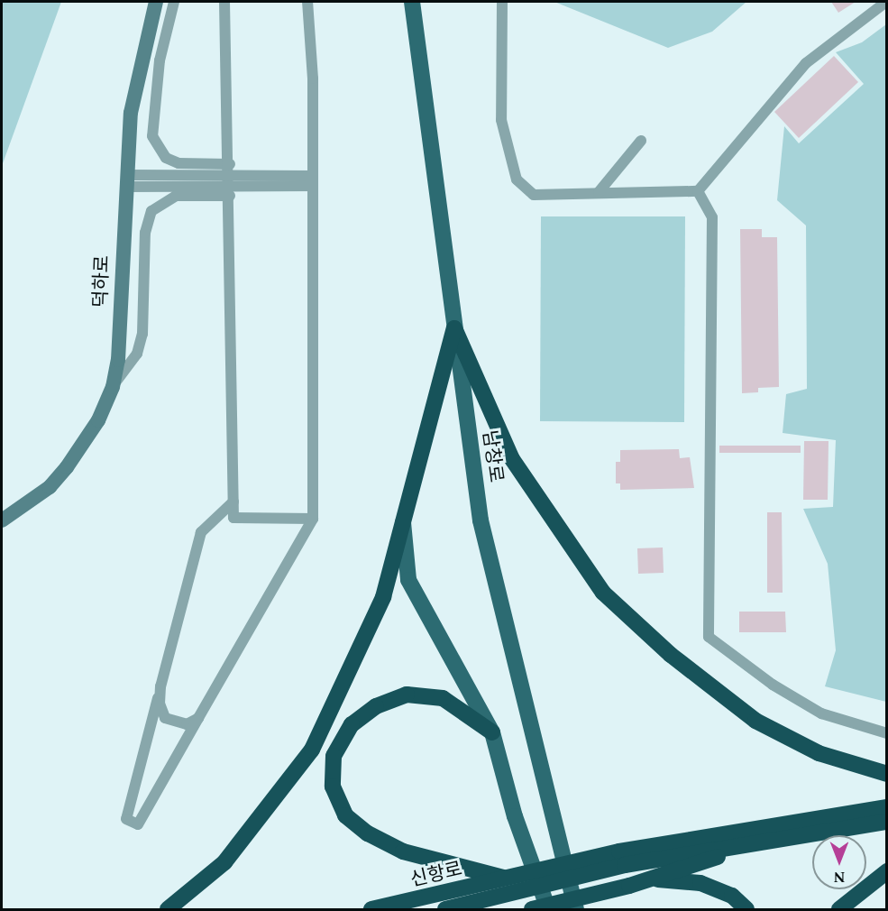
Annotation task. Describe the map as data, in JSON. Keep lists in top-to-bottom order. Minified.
{"streets":{"highway":["신항로"],"main road":["덕하로","남창로"]},"north":"bottom"}
